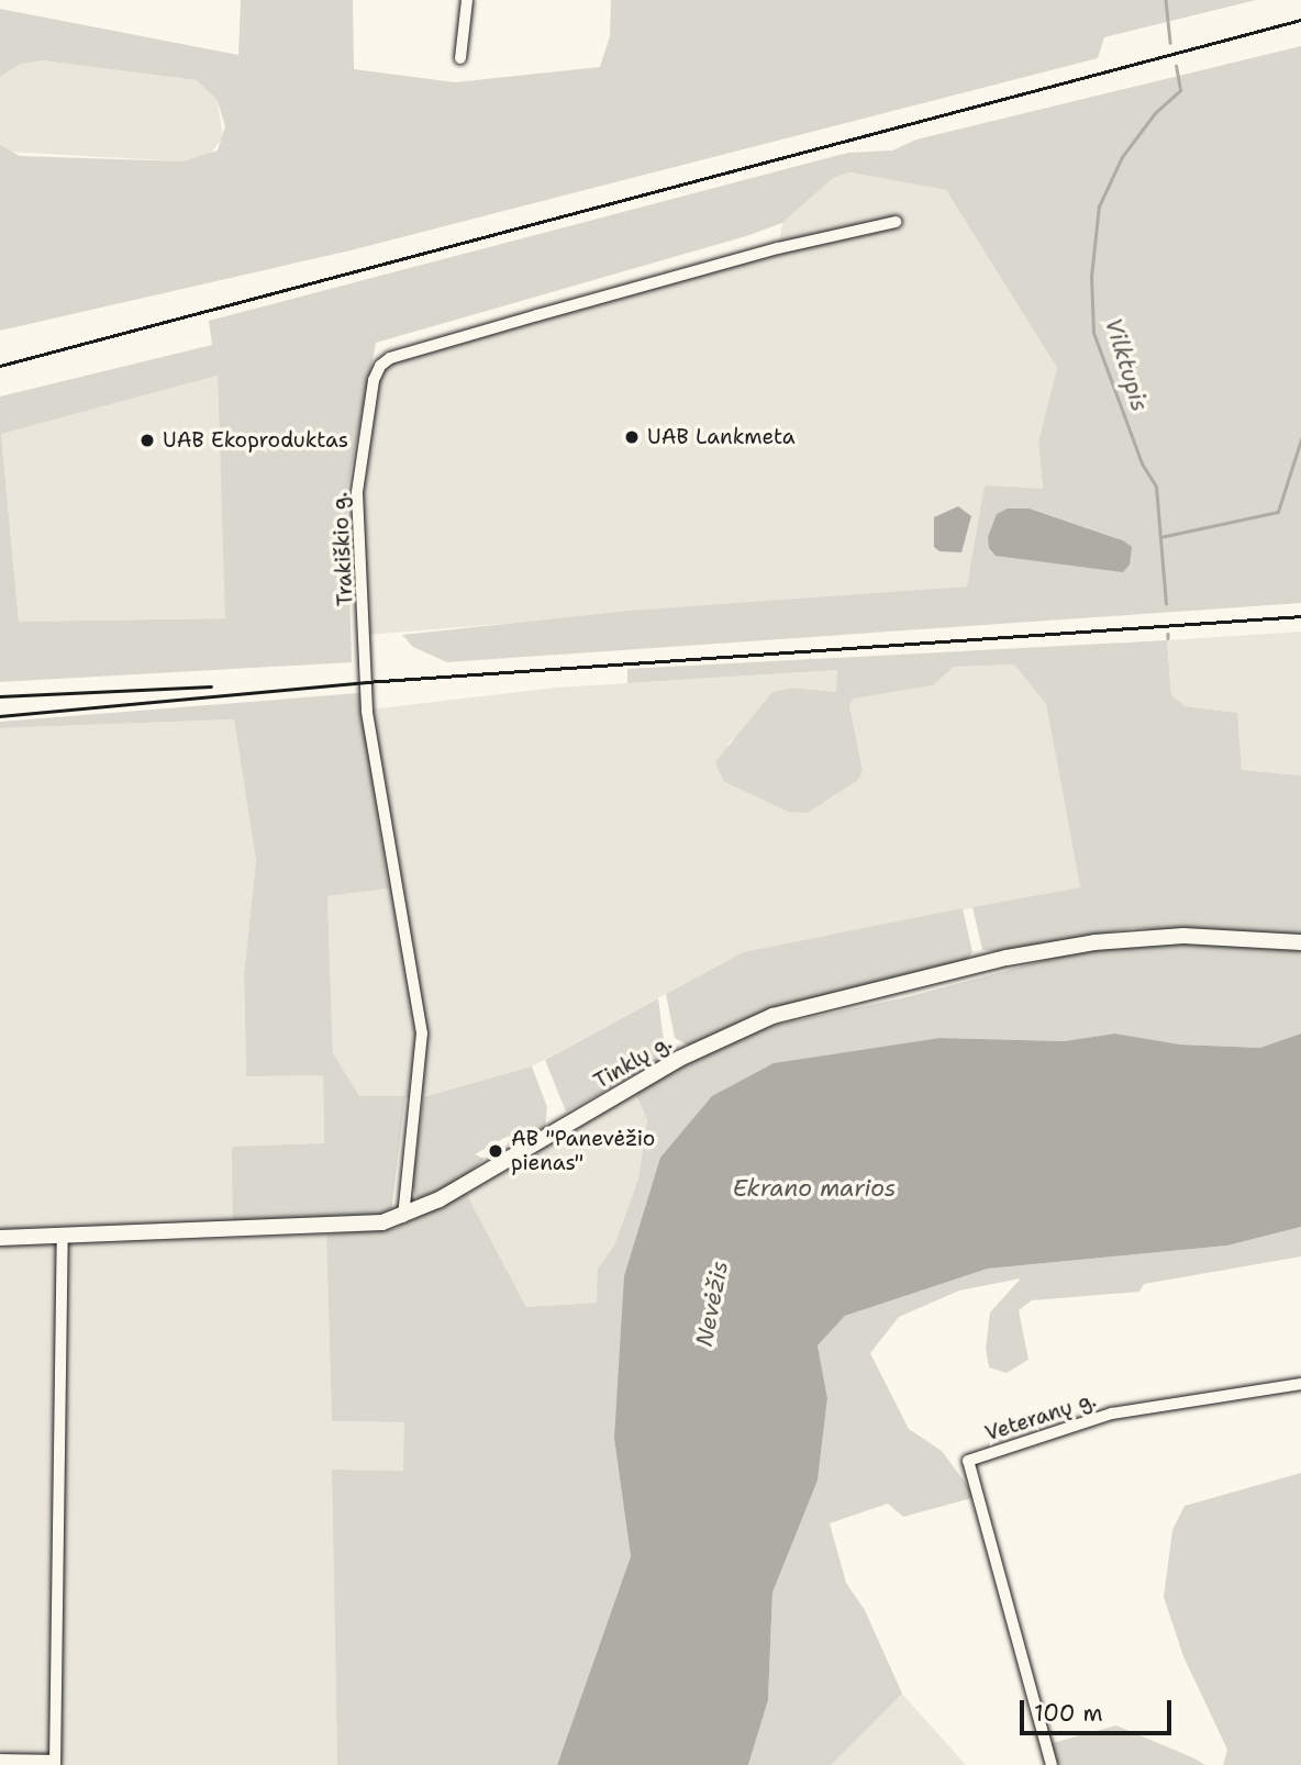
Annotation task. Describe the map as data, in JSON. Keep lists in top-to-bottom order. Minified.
{"streets":{"main road":["Tinklų g."],"street":["Trakiškio g.","Veteranų g."]},"crossings":[["Trakiškio g.","Tinklų g."]],"water":["Vilktupis","Ekrano marios","Nevėžis"],"places":["UAB Lankmeta","UAB Ekoproduktas","AB \"Panevėžio pienas\""],"scale_bar":"100 m"}
